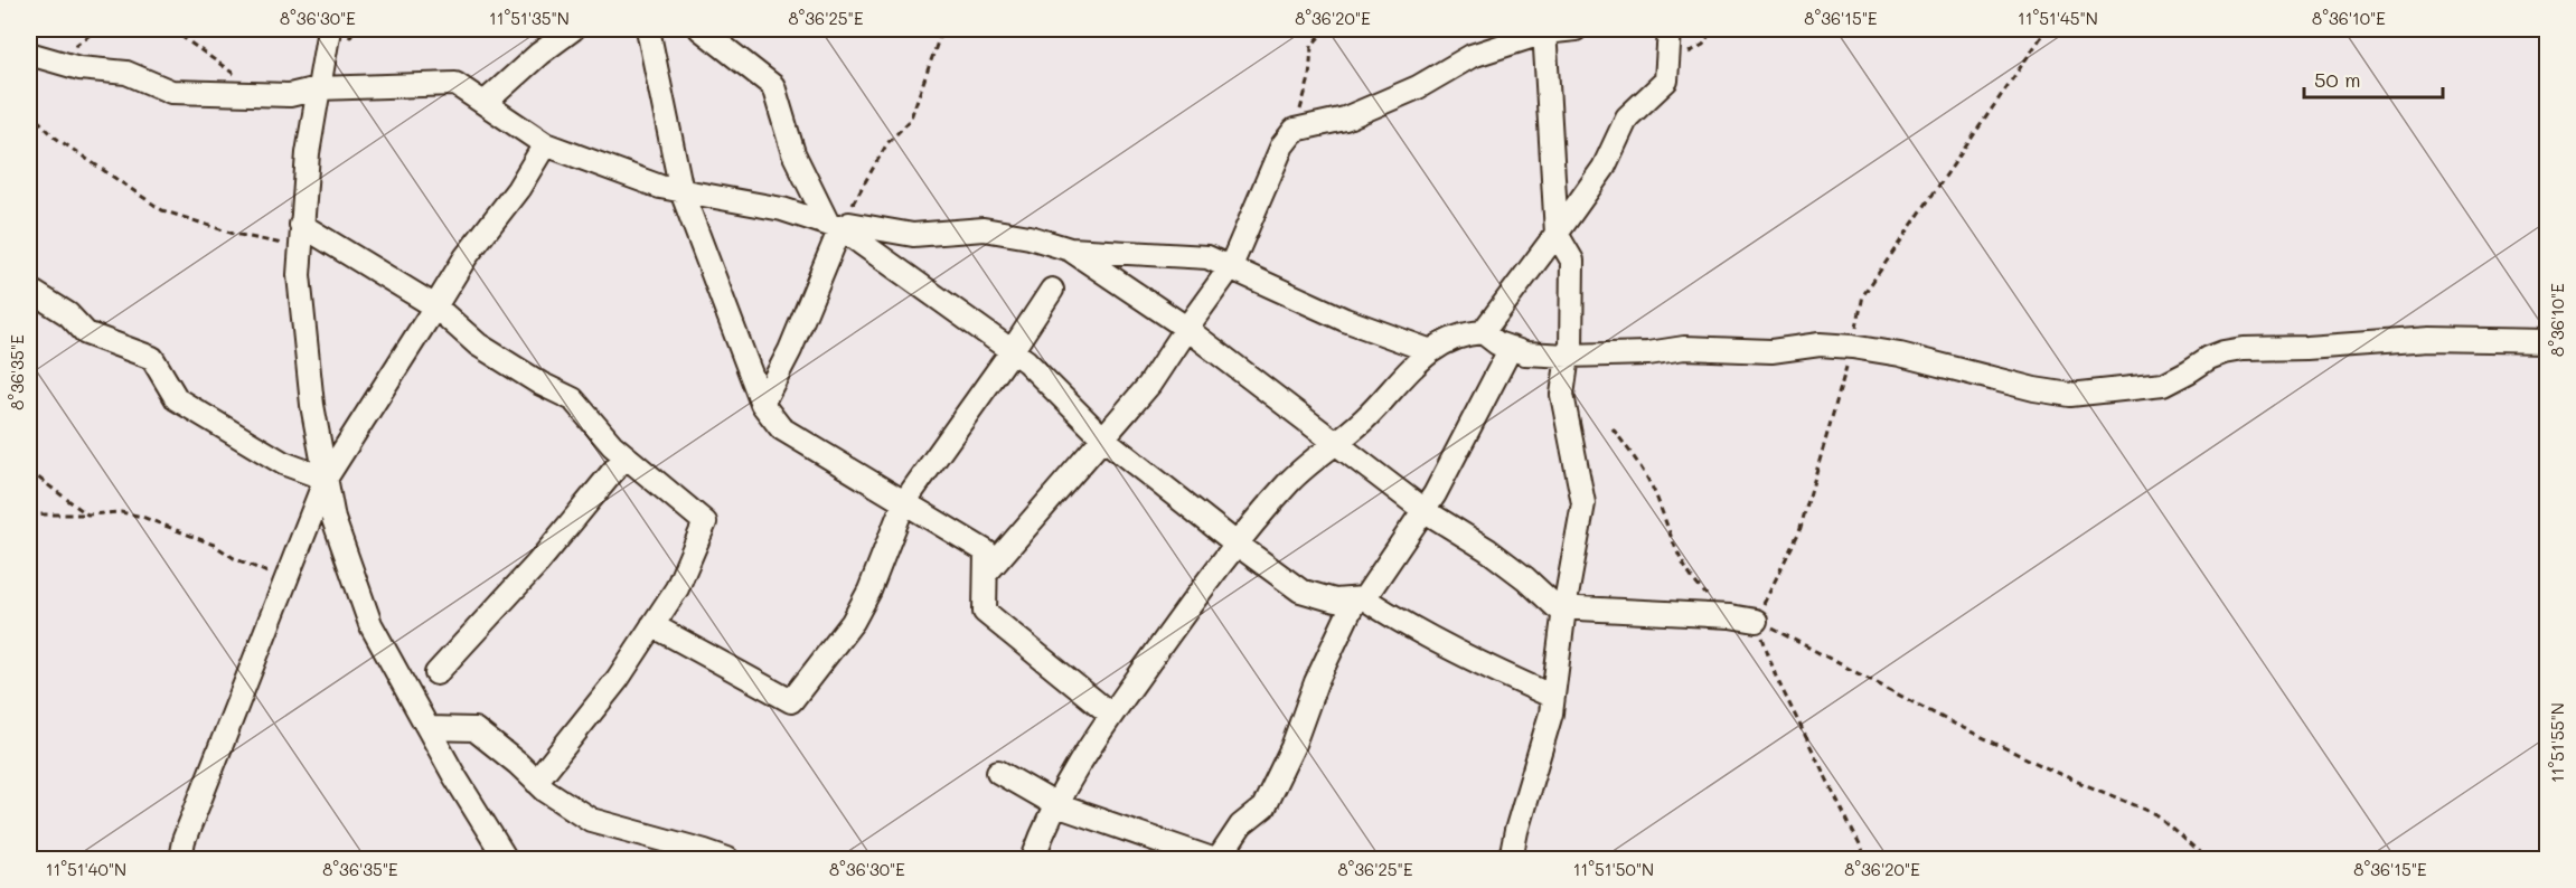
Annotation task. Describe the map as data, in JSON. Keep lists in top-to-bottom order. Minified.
{"scale_bar":"50 m","coordinates":["8°36'30\"E","11°51'35\"N","8°36'25\"E","8°36'20\"E","8°36'15\"E","11°51'45\"N","8°36'10\"E","8°36'35\"E","11°51'55\"N","11°51'40\"N","11°51'50\"N"]}
